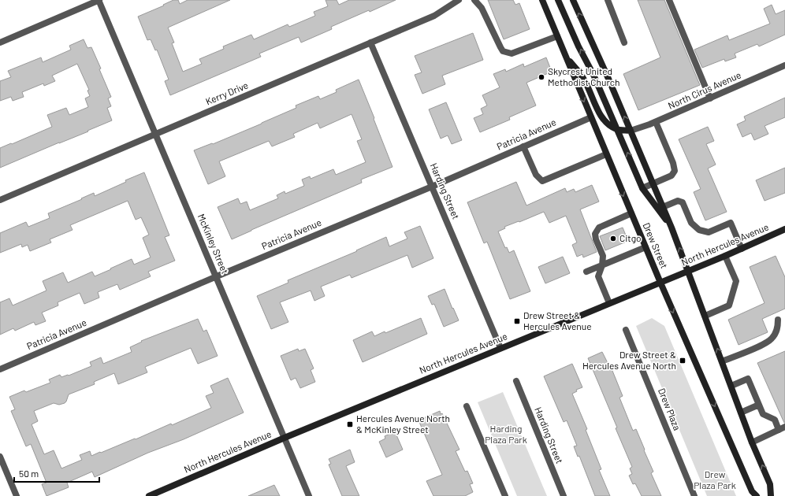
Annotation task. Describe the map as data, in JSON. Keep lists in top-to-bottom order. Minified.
{"streets":{"main road":["North Hercules Avenue","Drew Street"],"street":["North Cirus Avenue","Kerry Drive","Patricia Avenue","Harding Street","McKinley Street","Drew Plaza"]},"crossings":[["North Cirus Avenue","Drew Street"],["Kerry Drive","Harding Street"],["Kerry Drive","McKinley Street"],["Patricia Avenue","Harding Street"],["Patricia Avenue","McKinley Street"],["Patricia Avenue","Drew Street"],["Harding Street","North Hercules Avenue"],["McKinley Street","North Hercules Avenue"],["North Hercules Avenue","Drew Street"]],"parks":["Harding Plaza Park","Drew Plaza Park"],"places":{"other":["Skycrest United Methodist Church","Citgo"],"transit":["Drew Street & Hercules Avenue","Drew Street & Hercules Avenue North","Hercules Avenue North & McKinley Street"]},"scale_bar":"50 m"}
